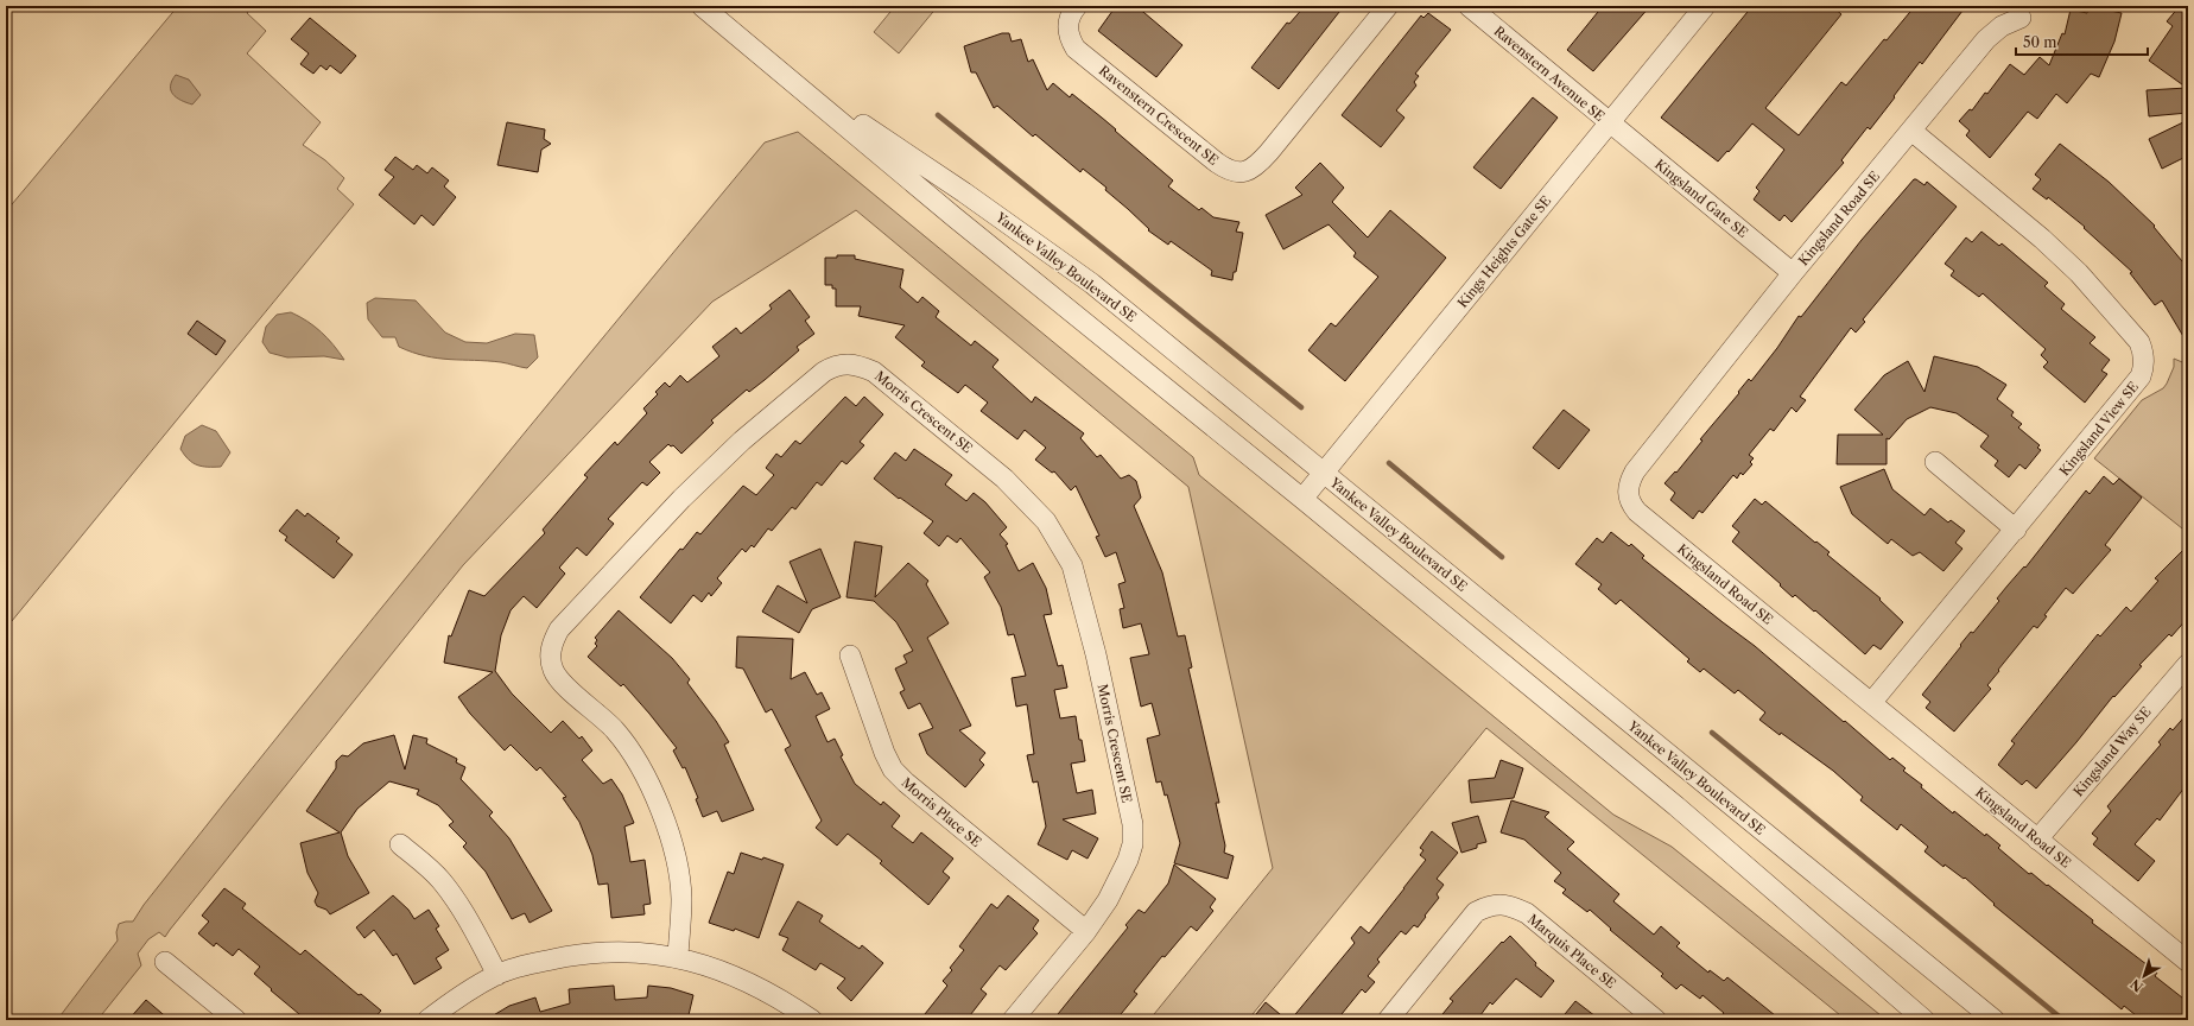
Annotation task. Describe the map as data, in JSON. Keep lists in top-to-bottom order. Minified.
{"streets":{"street":["Ravenstern Avenue SE","Ravenstern Crescent SE","Kingsland Gate SE","Kingsland Road SE","Kings Heights Gate SE","Yankee Valley Boulevard SE","Morris Crescent SE","Kingsland View SE","Kingsland Way SE","Morris Place SE","Marquis Place SE"]},"crossings":[["Ravenstern Avenue SE","Kingsland Gate SE"],["Ravenstern Avenue SE","Kings Heights Gate SE"],["Kingsland Gate SE","Kingsland Road SE"],["Kingsland Gate SE","Kings Heights Gate SE"],["Kingsland Road SE","Kingsland View SE"],["Kingsland Road SE","Kingsland Way SE"],["Kings Heights Gate SE","Yankee Valley Boulevard SE"],["Morris Crescent SE","Morris Place SE"]],"scale_bar":"50 m","north":"bottom left"}
